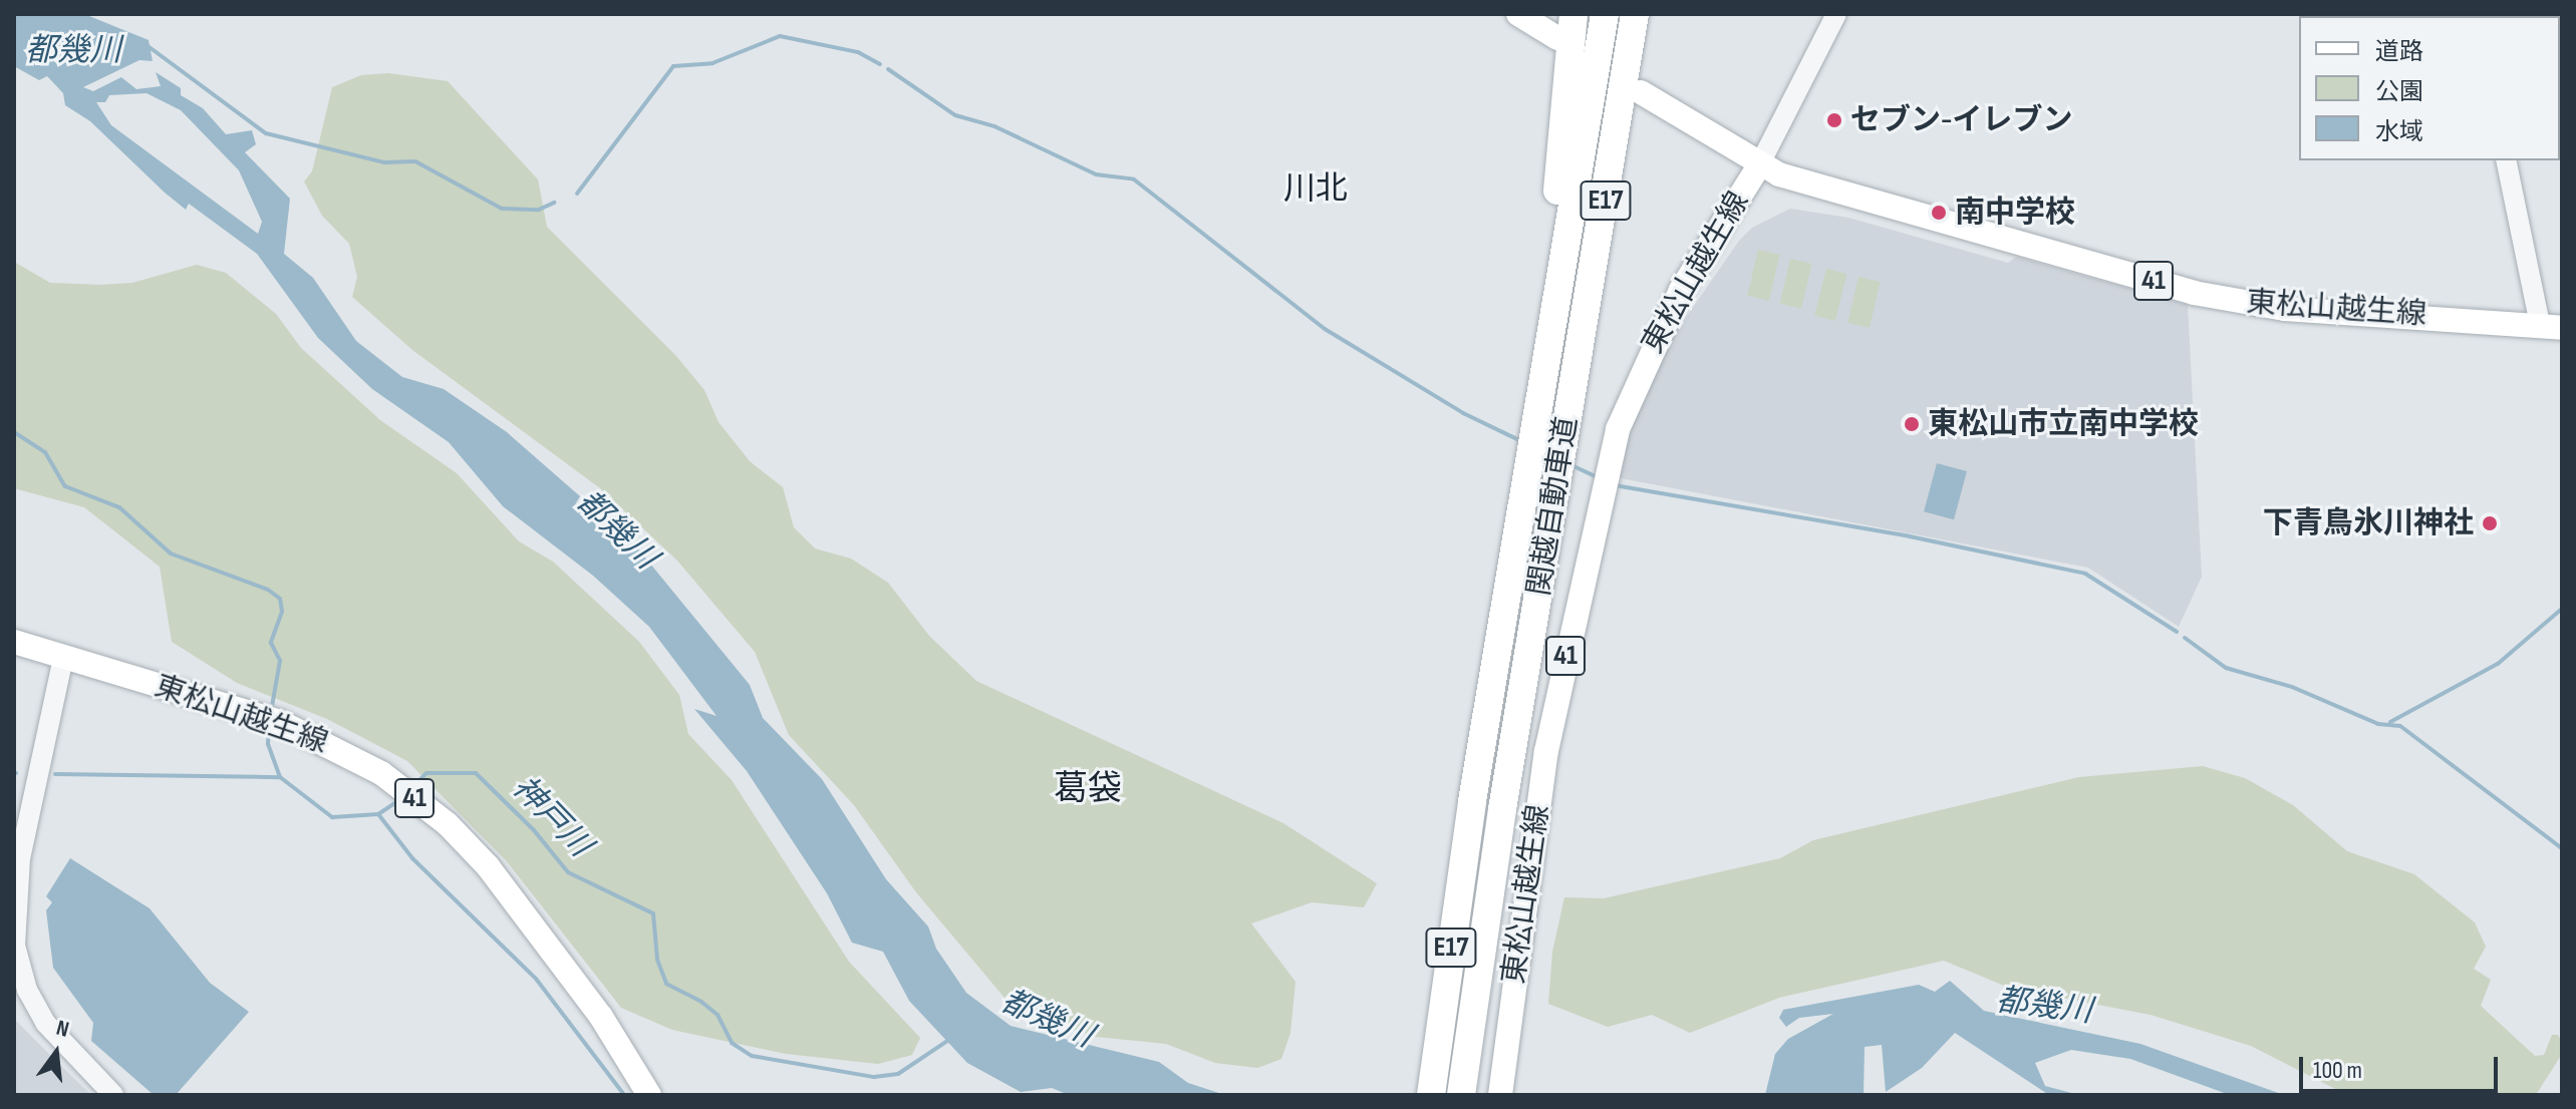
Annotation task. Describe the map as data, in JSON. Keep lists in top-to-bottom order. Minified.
{"streets":{"highway":["E17","関越自動車道"],"main road":["東松山越生線","41"]},"districts":["川北","葛袋"],"water":["都幾川","神戸川"],"places":["セブン-イレブン","南中学校","東松山市立南中学校","下青鳥氷川神社"],"legend":["道路","公園","水域"],"scale_bar":"100 m","north":"top"}
